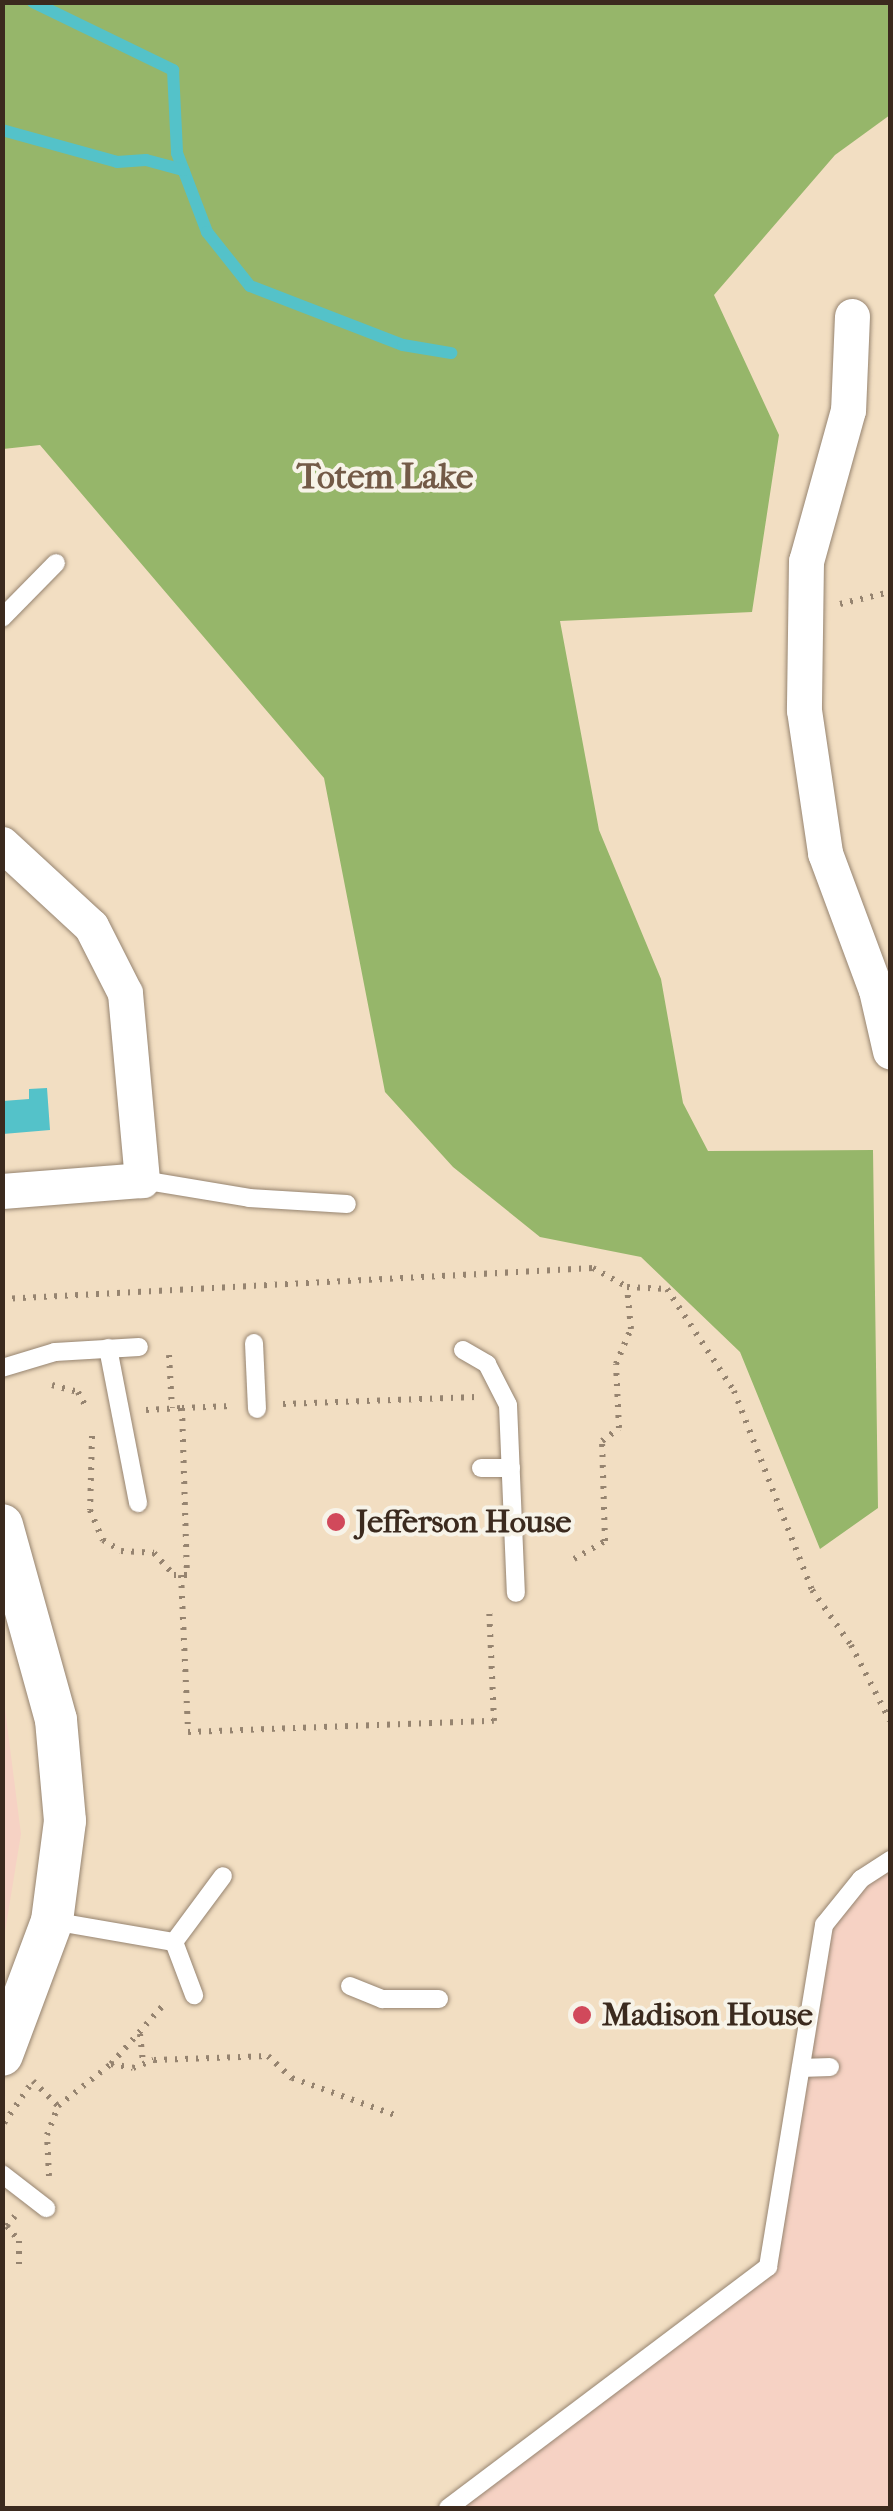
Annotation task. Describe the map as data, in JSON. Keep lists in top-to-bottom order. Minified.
{"districts":["Totem Lake"],"places":["Jefferson House","Madison House"]}
